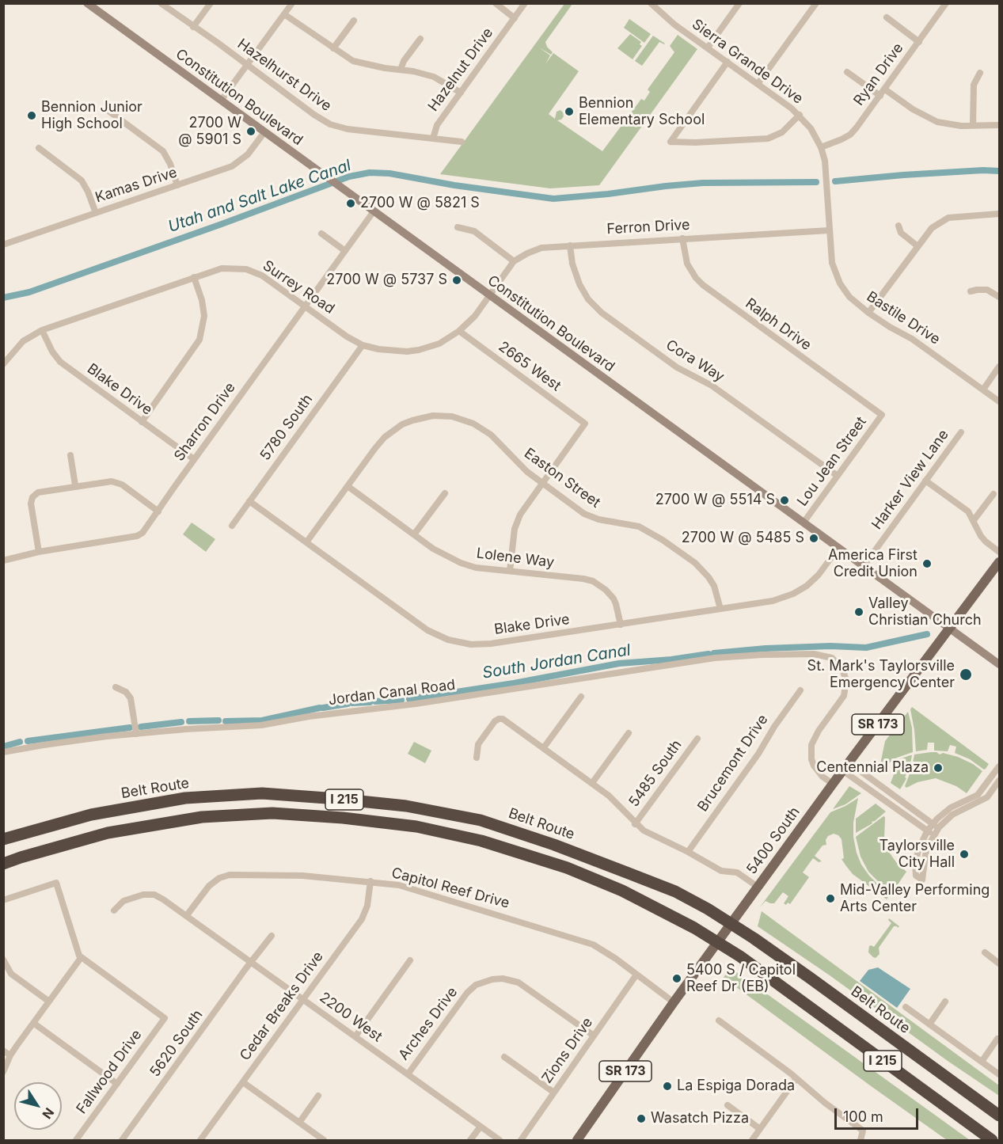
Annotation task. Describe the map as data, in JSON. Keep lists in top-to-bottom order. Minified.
{"streets":{"highway":["Belt Route","I 215"],"main road":["Constitution Boulevard","SR 173","5400 South"],"street":["Sierra Grande Drive","Hazelnut Drive","Ryan Drive","Hazelhurst Drive","Kamas Drive","Ferron Drive","Surrey Road","Bastile Drive","Ralph Drive","Cora Way","2665 West","Blake Drive","Sharron Drive","5780 South","Lou Jean Street","Easton Street","Harker View Lane","Lolene Way","Jordan Canal Road","Brucemont Drive","5485 South","Capitol Reef Drive","Cedar Breaks Drive","2200 West","Arches Drive","5620 South","Zions Drive","Fallwood Drive"]},"crossings":[["Sierra Grande Drive","Ryan Drive"],["Sierra Grande Drive","Bastile Drive"],["Hazelnut Drive","Hazelhurst Drive"],["Ryan Drive","Bastile Drive"],["Constitution Boulevard","Kamas Drive"],["Constitution Boulevard","Ferron Drive"],["Constitution Boulevard","Surrey Road"],["Constitution Boulevard","Blake Drive"],["Constitution Boulevard","Sharron Drive"],["Constitution Boulevard","Lou Jean Street"],["Constitution Boulevard","Harker View Lane"],["Constitution Boulevard","5400 South"],["Ferron Drive","Surrey Road"],["Ferron Drive","Bastile Drive"],["Ferron Drive","Ralph Drive"],["Ferron Drive","Cora Way"],["Surrey Road","2665 West"],["Surrey Road","Blake Drive"],["Surrey Road","Sharron Drive"],["Surrey Road","5780 South"],["Ralph Drive","Lou Jean Street"],["Cora Way","Lou Jean Street"],["2665 West","Easton Street"],["Blake Drive","Sharron Drive"],["Blake Drive","5780 South"],["Blake Drive","Easton Street"],["Blake Drive","Lolene Way"],["Easton Street","Lolene Way"],["Jordan Canal Road","5400 South"],["5400 South","Capitol Reef Drive"],["Capitol Reef Drive","Cedar Breaks Drive"],["Capitol Reef Drive","2200 West"],["Capitol Reef Drive","Zions Drive"],["Cedar Breaks Drive","2200 West"],["2200 West","Arches Drive"],["2200 West","5620 South"],["Arches Drive","Zions Drive"]],"water":["Utah and Salt Lake Canal","South Jordan Canal"],"places":["Bennion Elementary School","Bennion Junior High School","2700 W @ 5901 S","2700 W @ 5821 S","2700 W @ 5737 S","2700 W @ 5514 S","2700 W @ 5485 S","America First Credit Union","Valley Christian Church","St. Mark's Taylorsville Emergency Center","Centennial Plaza","Taylorsville City Hall","Mid-Valley Performing Arts Center","5400 S / Capitol Reef Dr (EB)","La Espiga Dorada","Wasatch Pizza"],"scale_bar":"100 m","north":"bottom right"}
